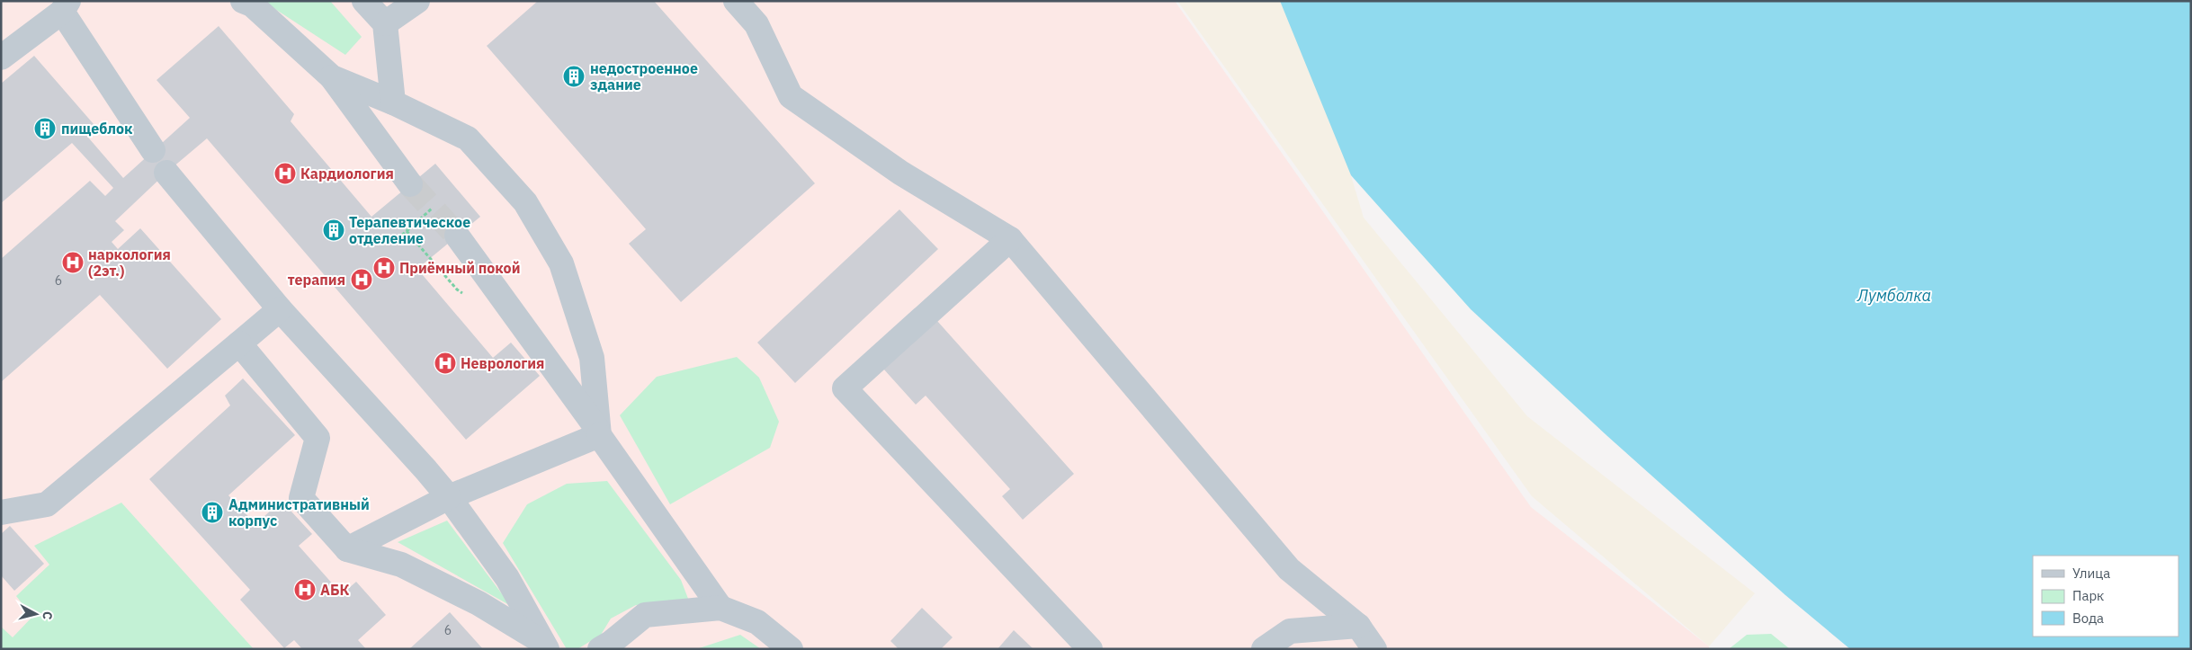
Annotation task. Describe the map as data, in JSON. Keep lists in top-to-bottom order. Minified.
{"water":["Лумболка"],"places":{"building":["недостроенное здание","пищеблок","Терапевтическое отделение","Административный корпус"],"hospital":["Кардиология","наркология (2эт.)","Приёмный покой","терапия","Неврология","АБК"]},"house_numbers":["6","6"],"legend":["Улица","Парк","Вода"],"north":"right"}
